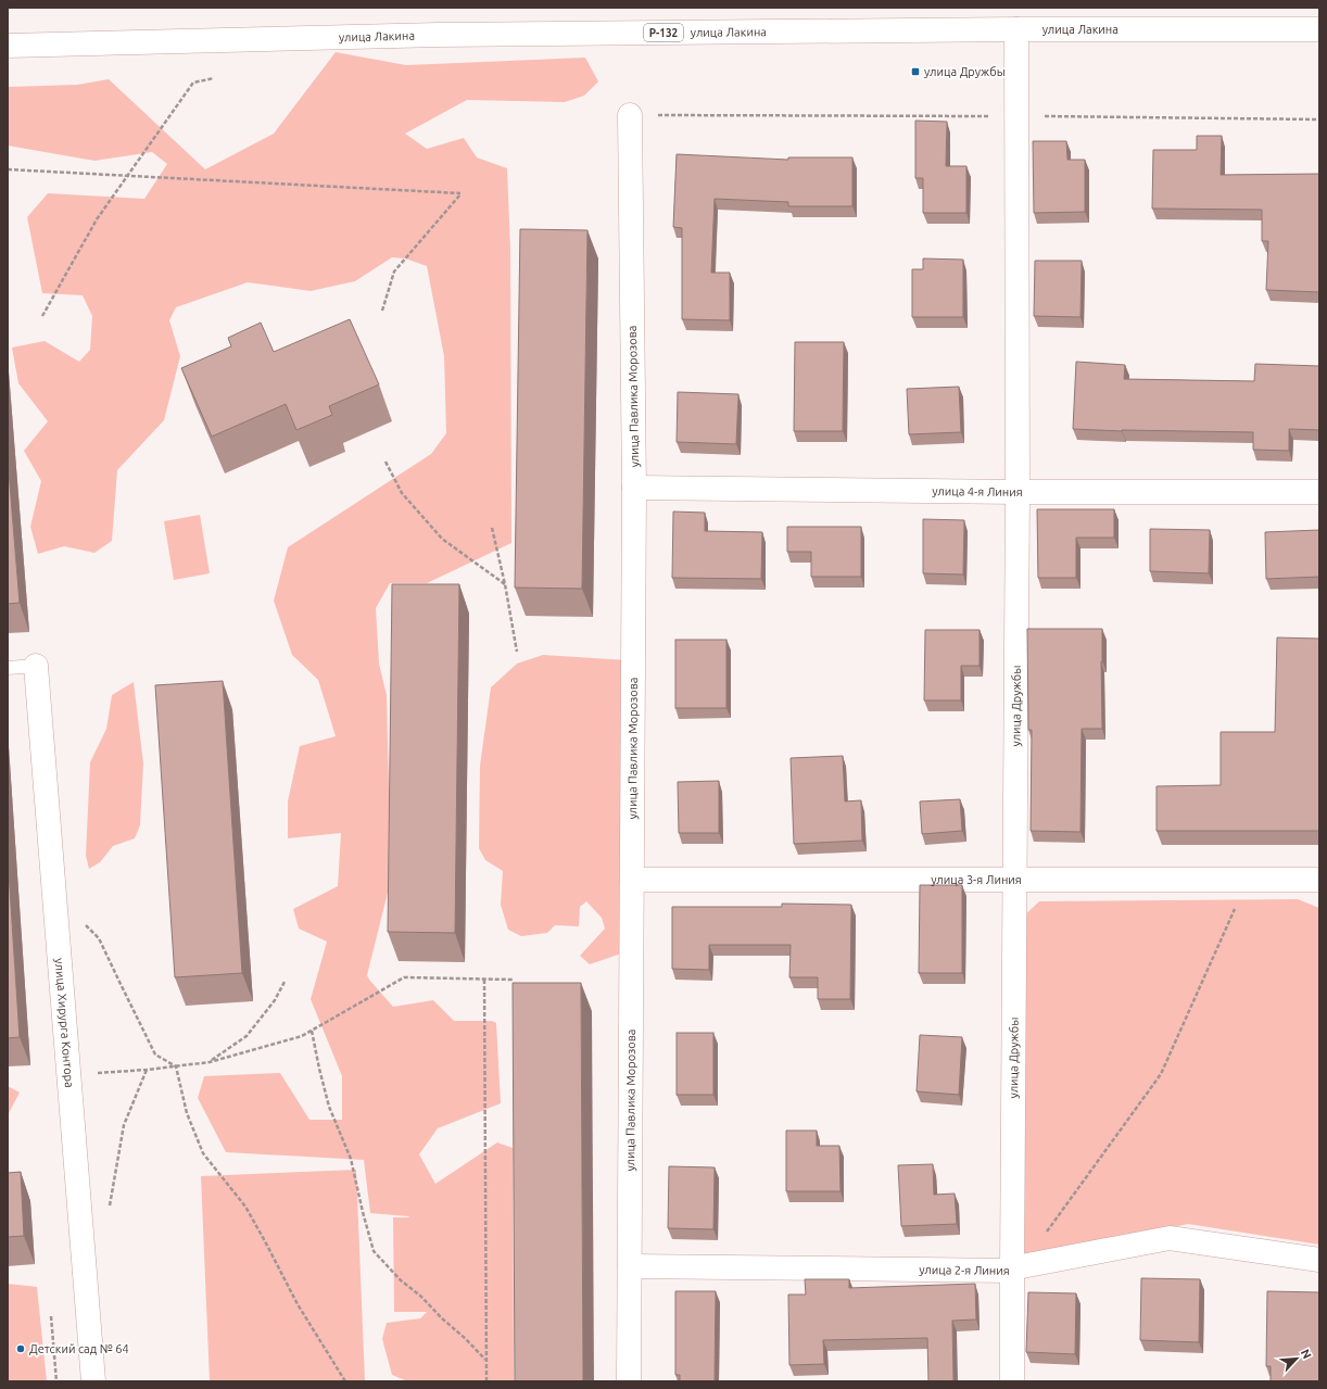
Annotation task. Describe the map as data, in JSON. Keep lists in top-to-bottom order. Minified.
{"streets":{"main road":["улица Лакина","Р-132","улица Павлика Морозова","улица 4-я Линия","улица Дружбы","улица 3-я Линия","улица Хирурга Контора","улица 2-я Линия"]},"crossings":[["улица Лакина","улица Дружбы"],["улица Павлика Морозова","улица 4-я Линия"],["улица Павлика Морозова","улица 3-я Линия"],["улица Павлика Морозова","улица 2-я Линия"],["улица 4-я Линия","улица Дружбы"],["улица Дружбы","улица 3-я Линия"],["улица Дружбы","улица 2-я Линия"]],"places":{"transit":["улица Дружбы"],"other":["Детский сад № 64"]},"north":"top right"}
